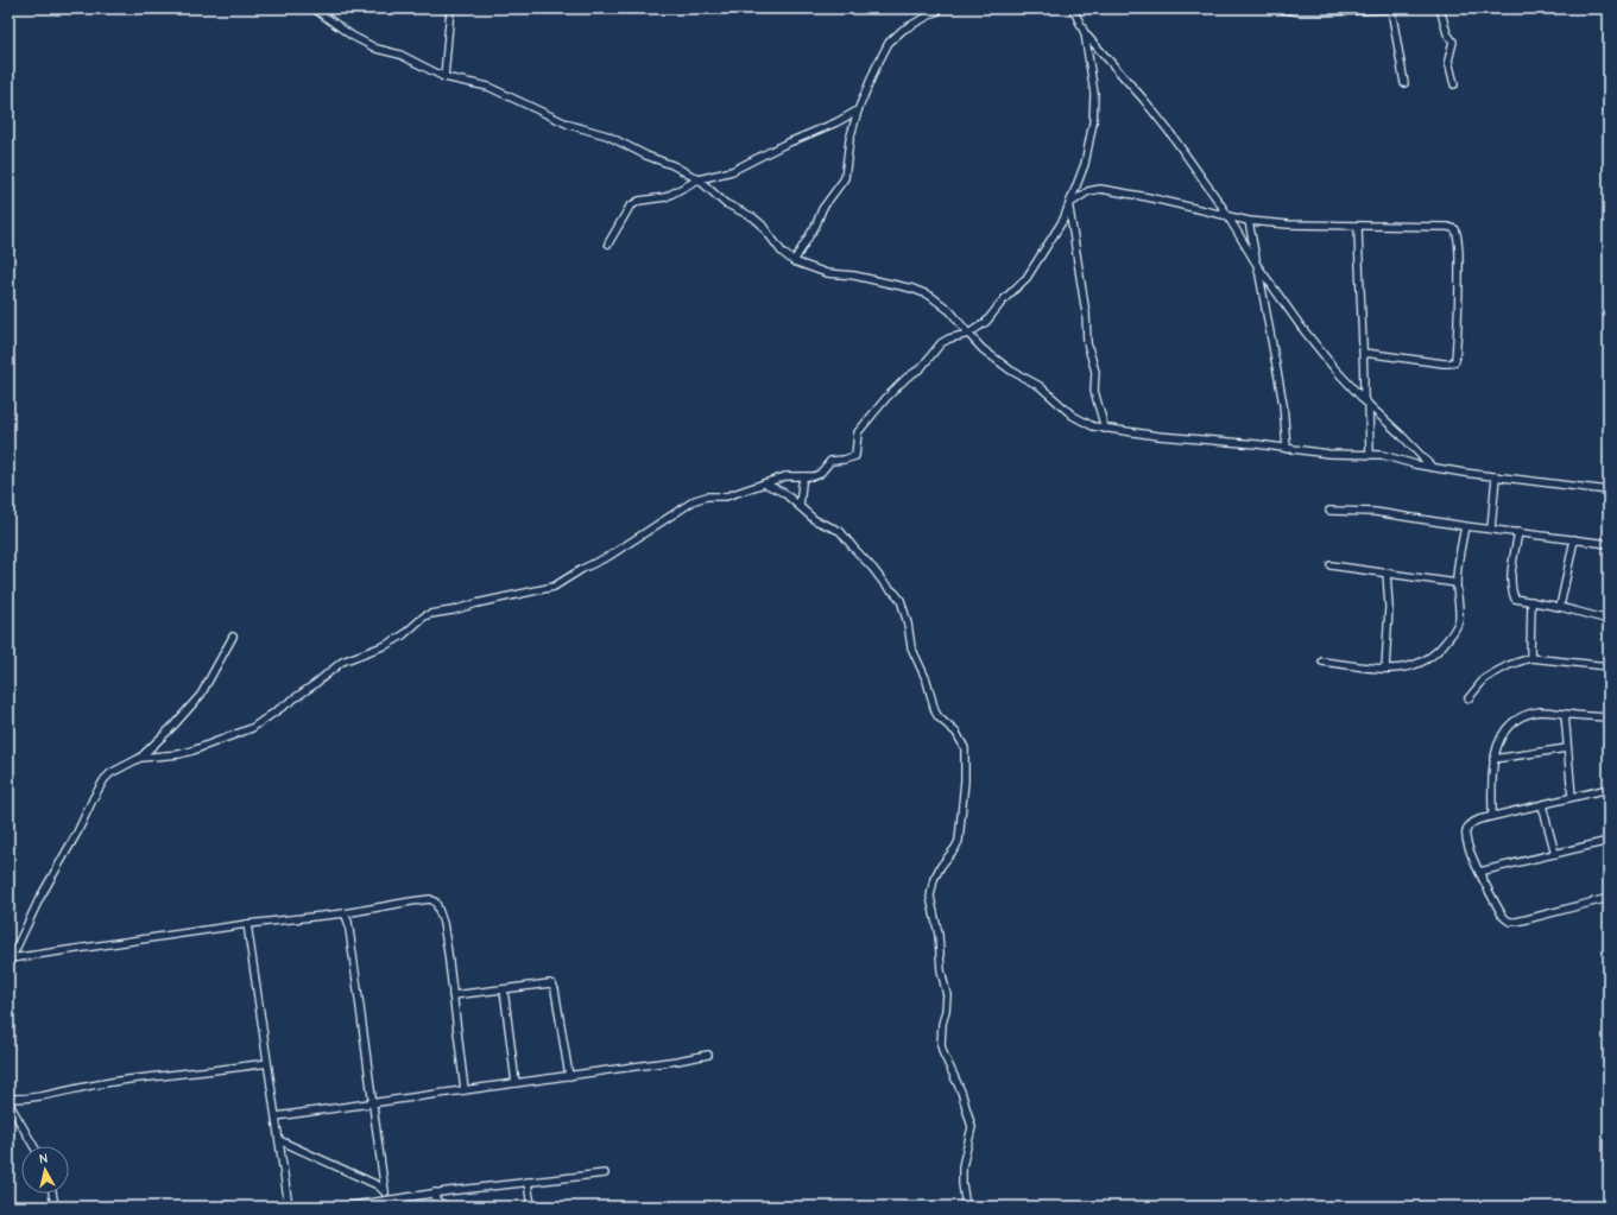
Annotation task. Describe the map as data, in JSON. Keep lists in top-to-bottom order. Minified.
{"north":"top"}
